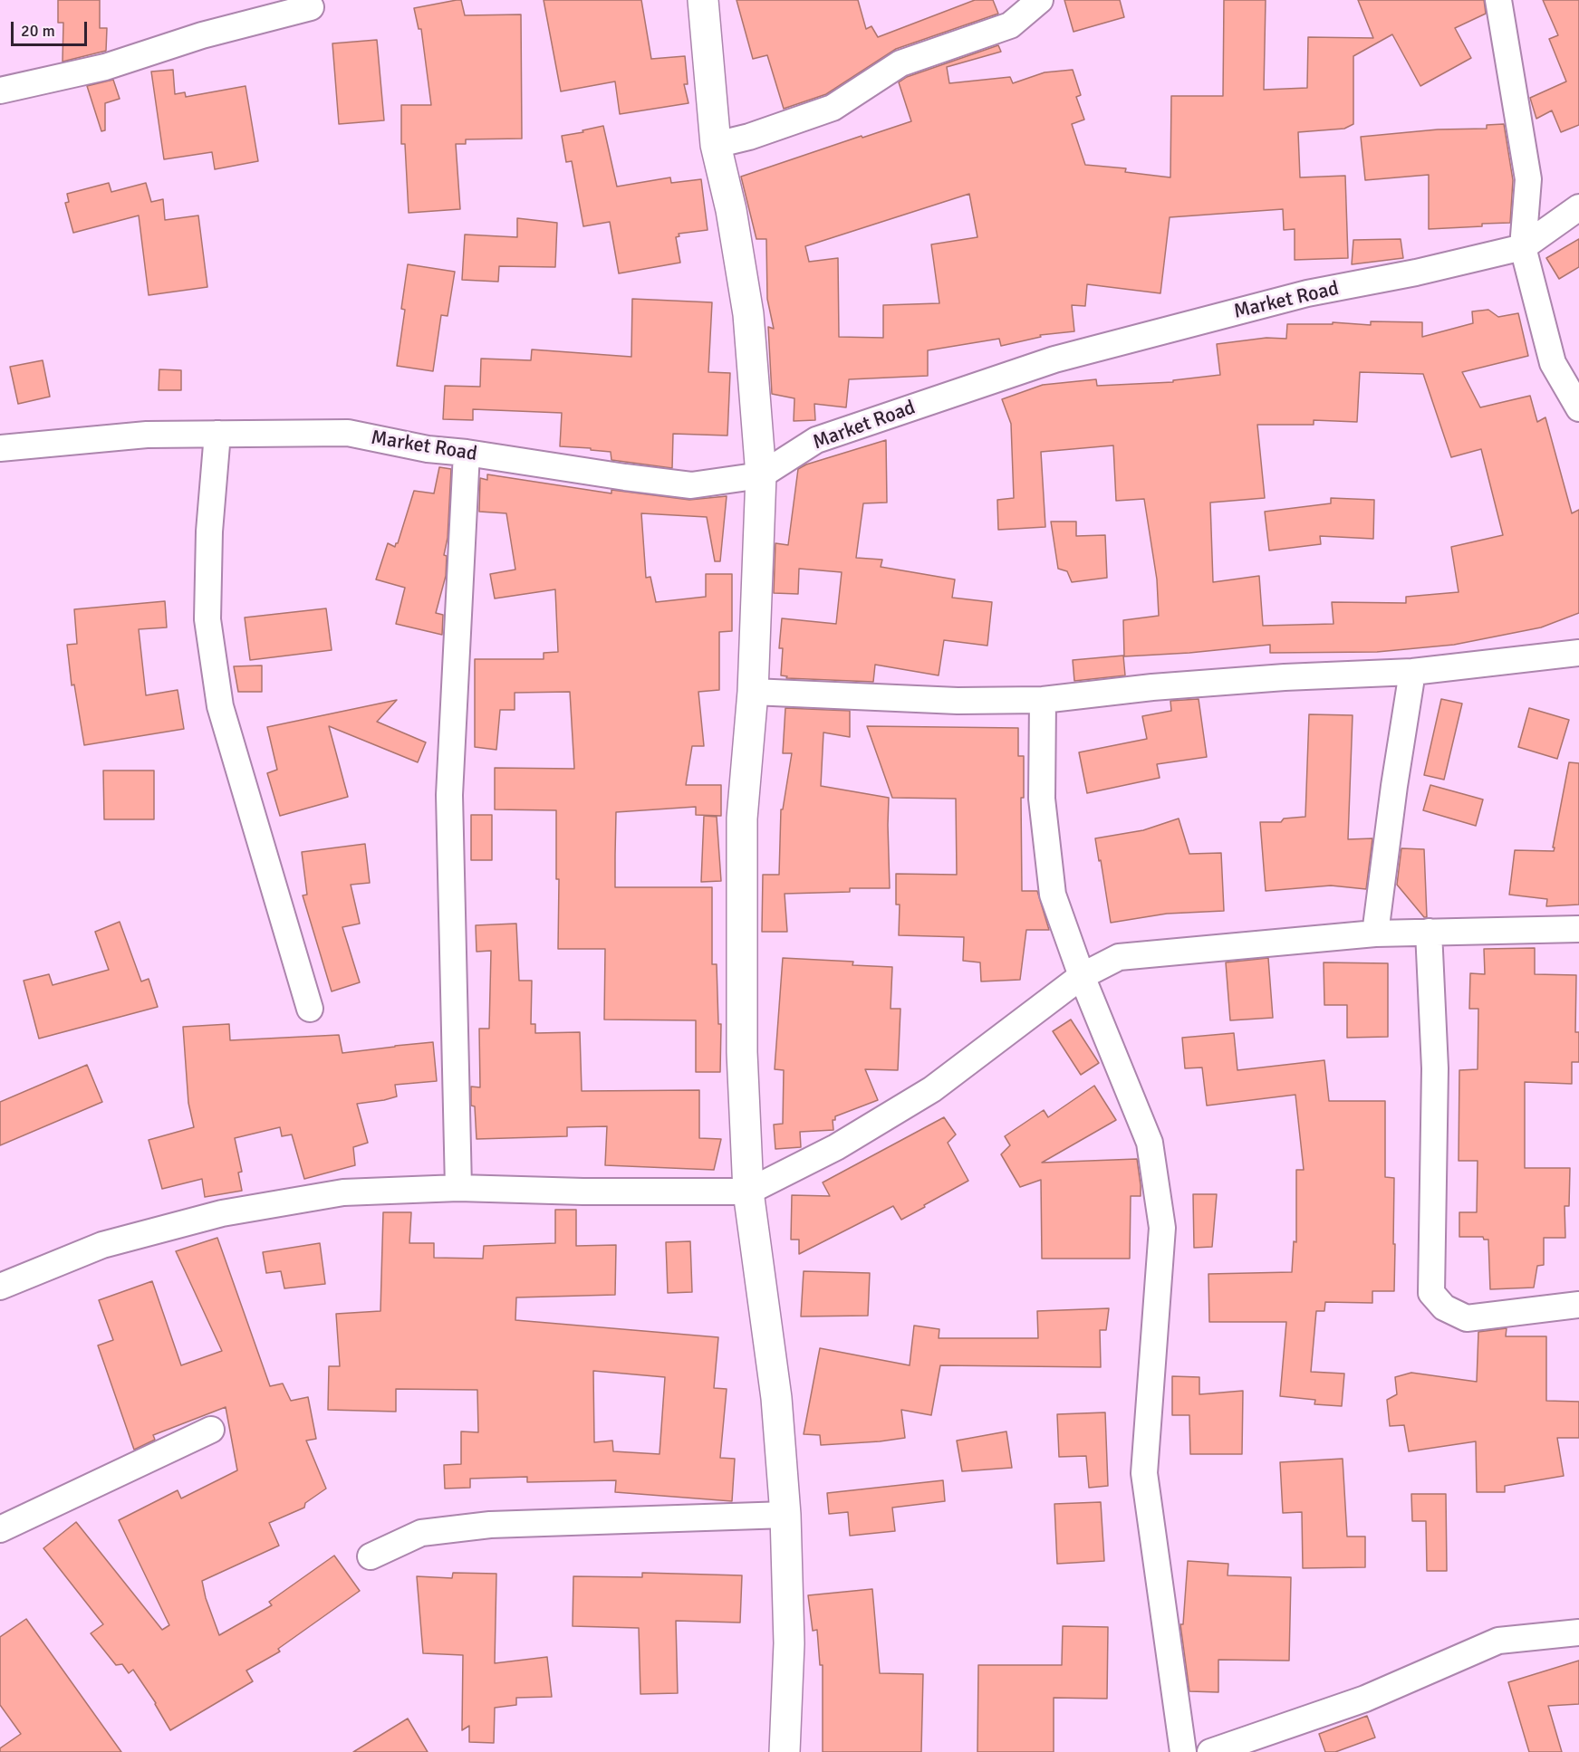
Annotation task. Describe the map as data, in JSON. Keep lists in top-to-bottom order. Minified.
{"streets":{"street":["Market Road"]},"scale_bar":"20 m"}
